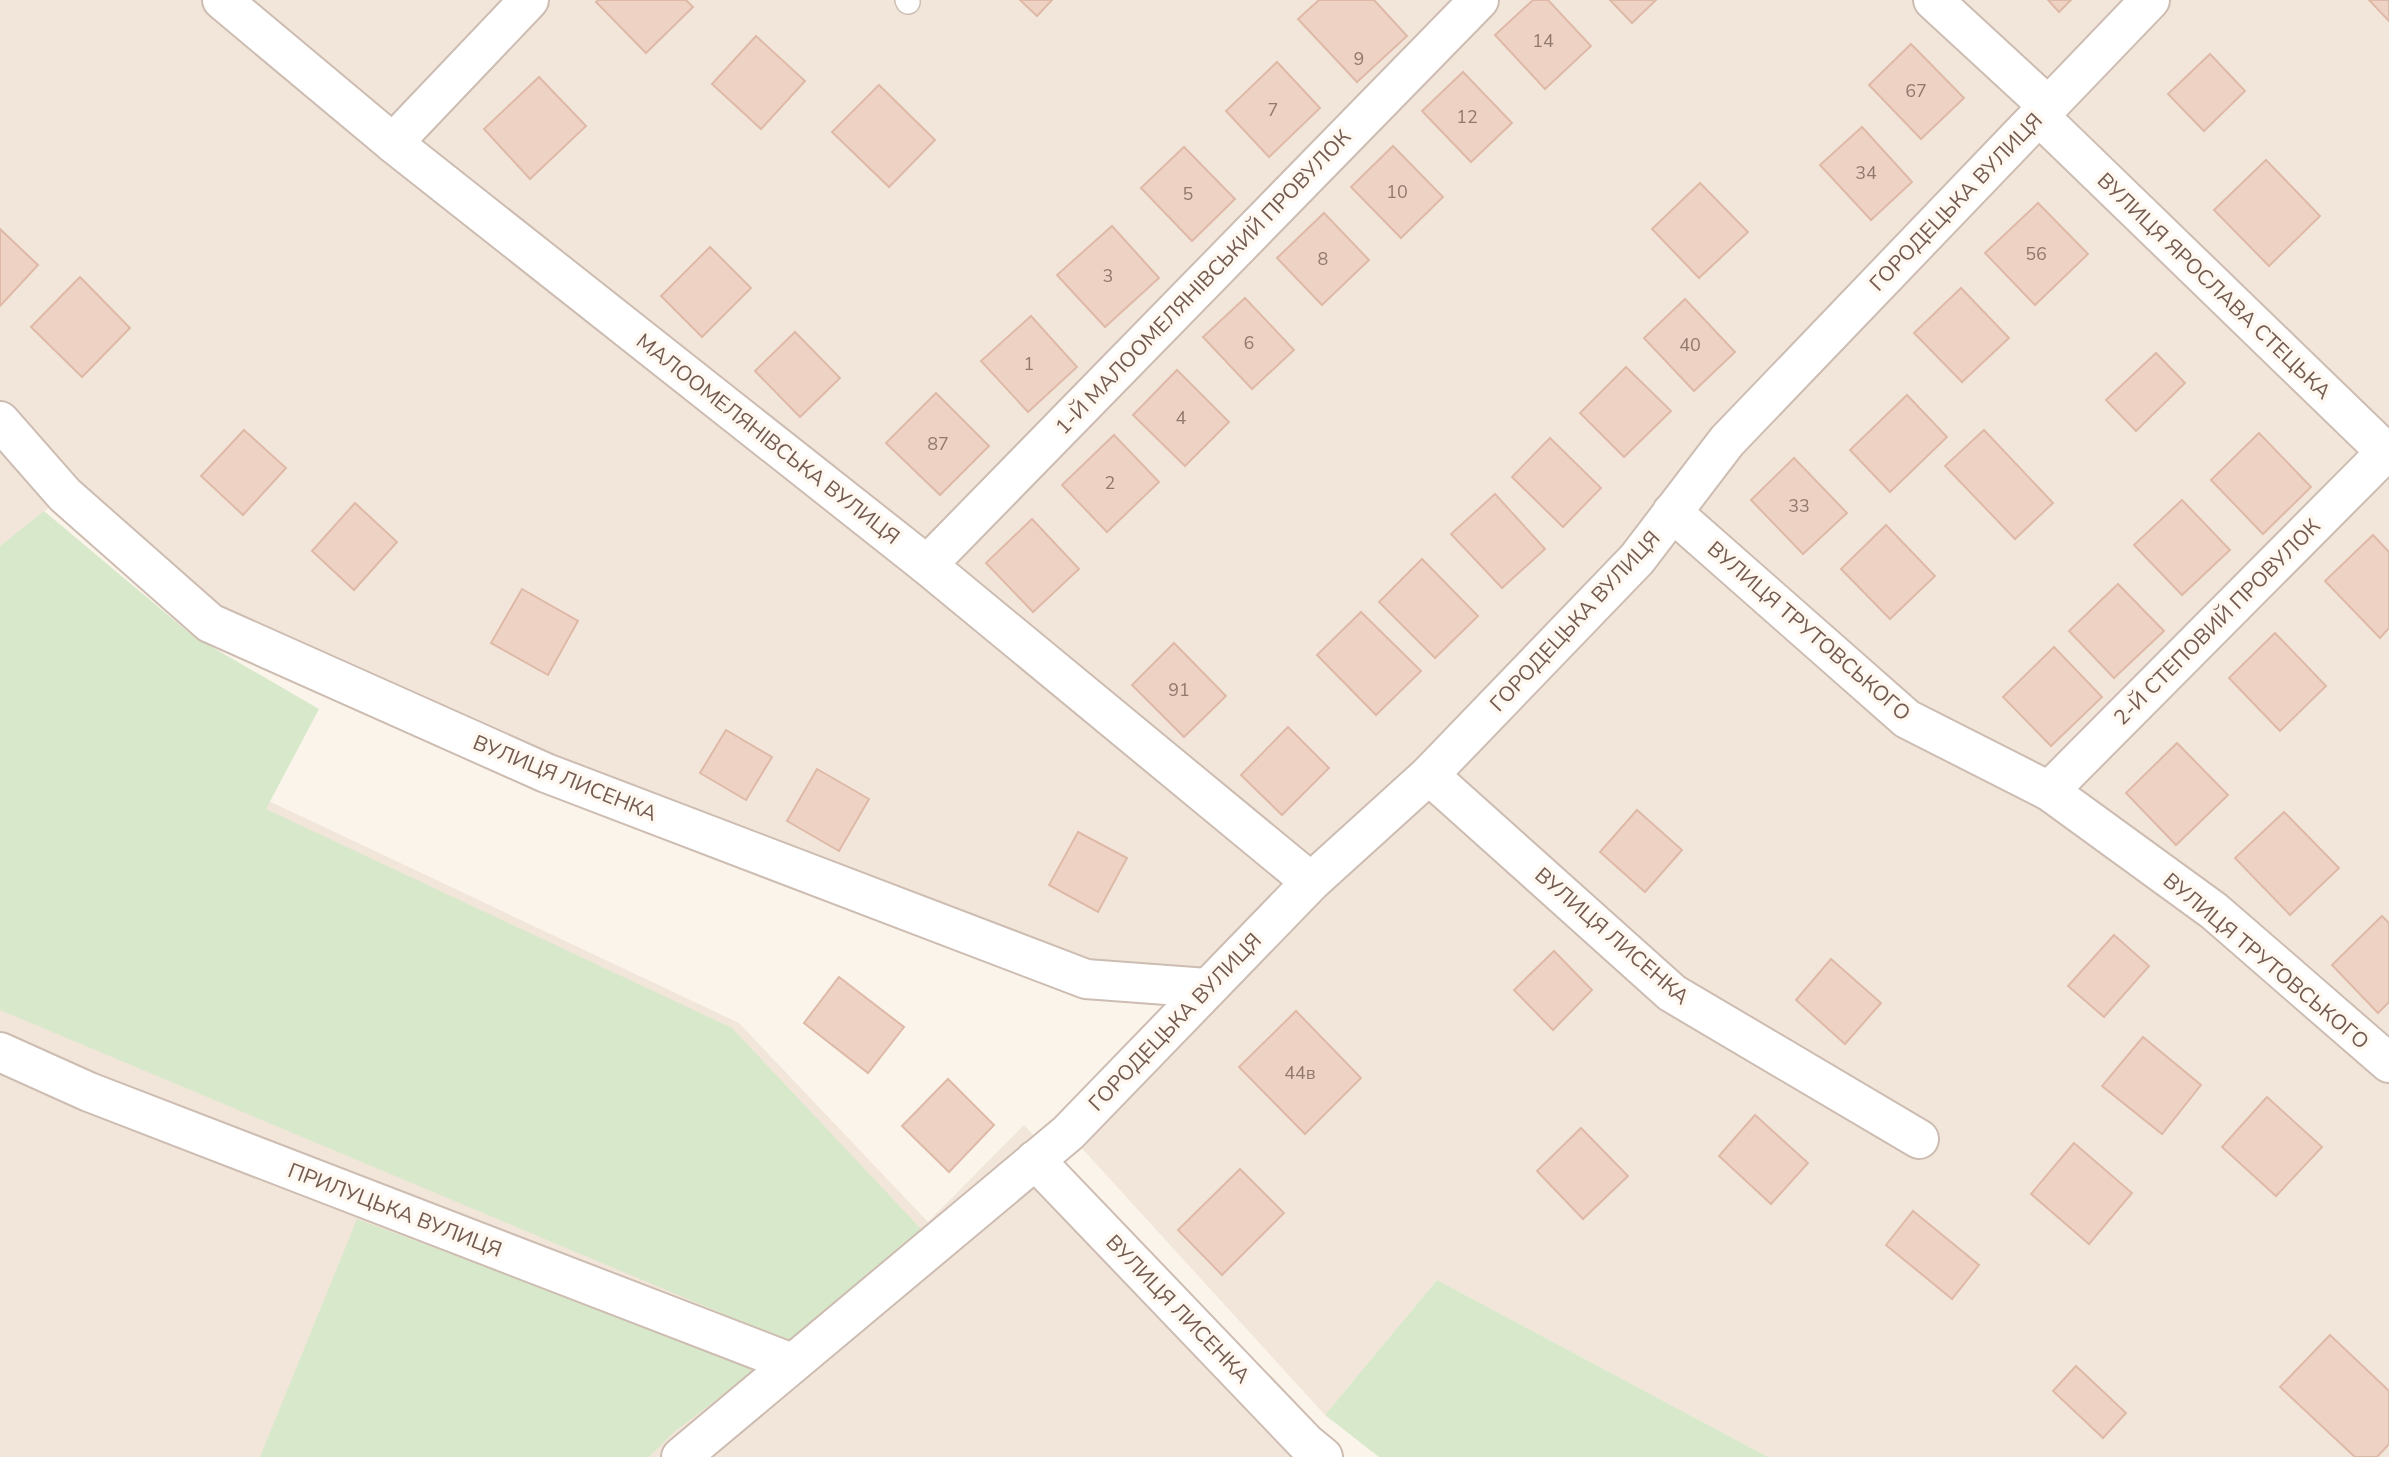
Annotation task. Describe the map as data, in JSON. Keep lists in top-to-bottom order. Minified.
{"streets":{"street":["ГОРОДЕЦЬКА ВУЛИЦЯ","1-Й МАЛООМЕЛЯНІВСЬКИЙ ПРОВУЛОК","ВУЛИЦЯ ЯРОСЛАВА СТЕЦЬКА","МАЛООМЕЛЯНІВСЬКА ВУЛИЦЯ","2-Й СТЕПОВИЙ ПРОВУЛОК","ВУЛИЦЯ ТРУТОВСЬКОГО","ВУЛИЦЯ ЛИСЕНКА","ПРИЛУЦЬКА ВУЛИЦЯ"]},"crossings":[["ГОРОДЕЦЬКА ВУЛИЦЯ","ВУЛИЦЯ ЯРОСЛАВА СТЕЦЬКА"],["ГОРОДЕЦЬКА ВУЛИЦЯ","МАЛООМЕЛЯНІВСЬКА ВУЛИЦЯ"],["ГОРОДЕЦЬКА ВУЛИЦЯ","ВУЛИЦЯ ТРУТОВСЬКОГО"],["ГОРОДЕЦЬКА ВУЛИЦЯ","ВУЛИЦЯ ЛИСЕНКА"],["ГОРОДЕЦЬКА ВУЛИЦЯ","ПРИЛУЦЬКА ВУЛИЦЯ"],["1-Й МАЛООМЕЛЯНІВСЬКИЙ ПРОВУЛОК","МАЛООМЕЛЯНІВСЬКА ВУЛИЦЯ"],["ВУЛИЦЯ ЯРОСЛАВА СТЕЦЬКА","2-Й СТЕПОВИЙ ПРОВУЛОК"],["2-Й СТЕПОВИЙ ПРОВУЛОК","ВУЛИЦЯ ТРУТОВСЬКОГО"]],"house_numbers":["14","9","67","7","12","34","10","5","56","8","3","6","40","1","4","87","2","33","91","44в"]}
